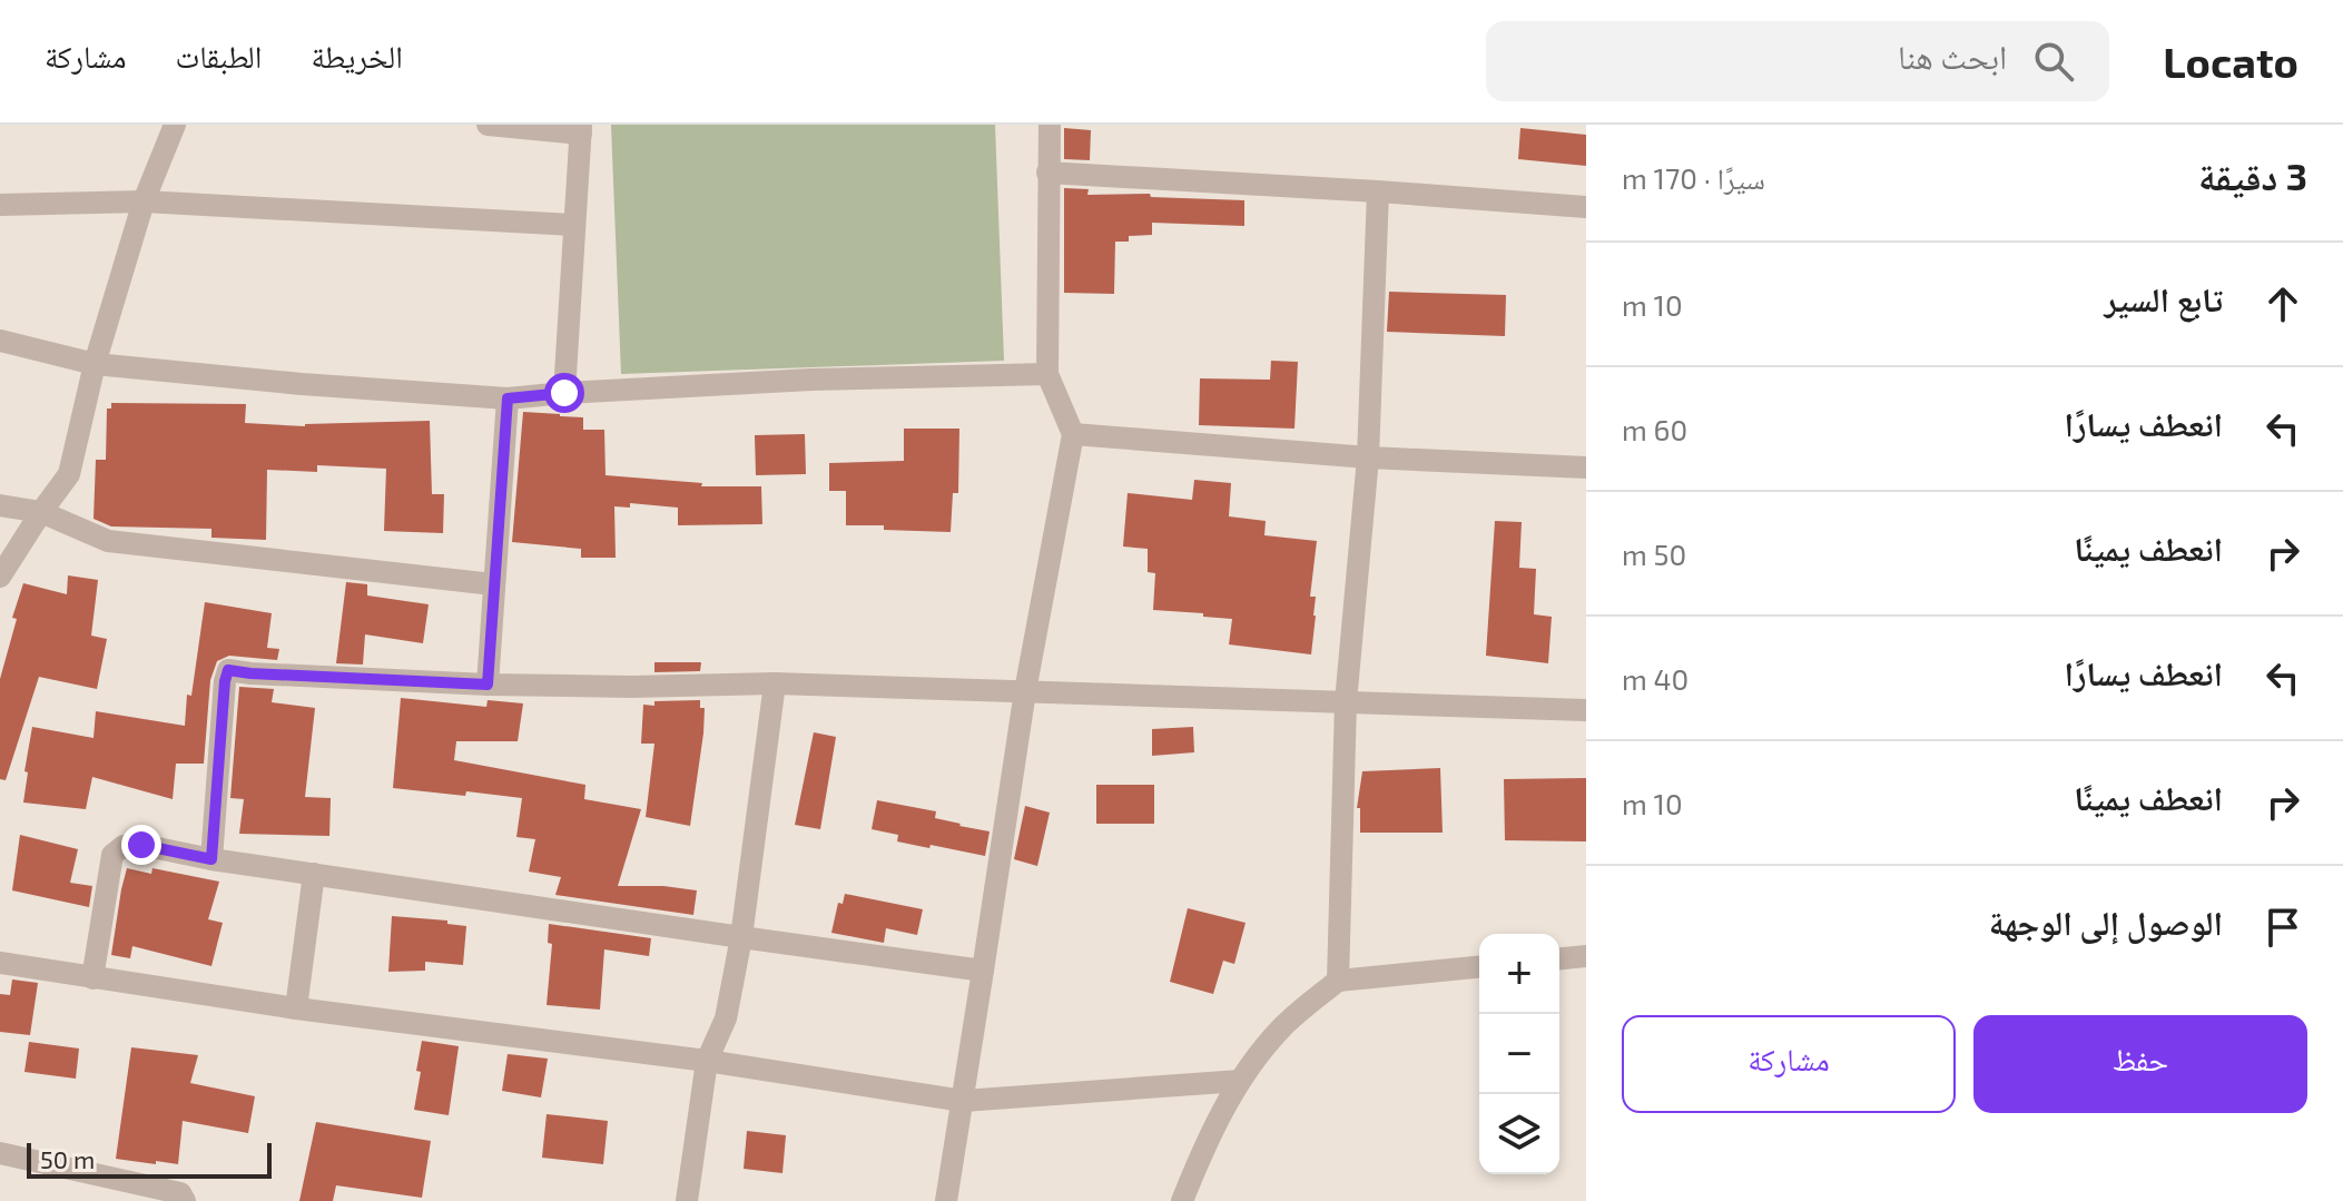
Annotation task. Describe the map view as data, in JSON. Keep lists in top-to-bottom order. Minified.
{"scale_bar":"50 m","page":{"header":"Locato","search":"ابحث هنا","nav":["الخريطة","الطبقات","مشاركة"],"heading":["3 دقيقة","سيرًا · 170 m"],"list":[["تابع السير","10 m"],["انعطف يسارًا","60 m"],["انعطف يمينًا","50 m"],["انعطف يسارًا","40 m"],["انعطف يمينًا","10 m"],"الوصول إلى الوجهة"],"map_buttons":["+","−"],"buttons":["حفظ","مشاركة"],"scale":"50 m"}}
